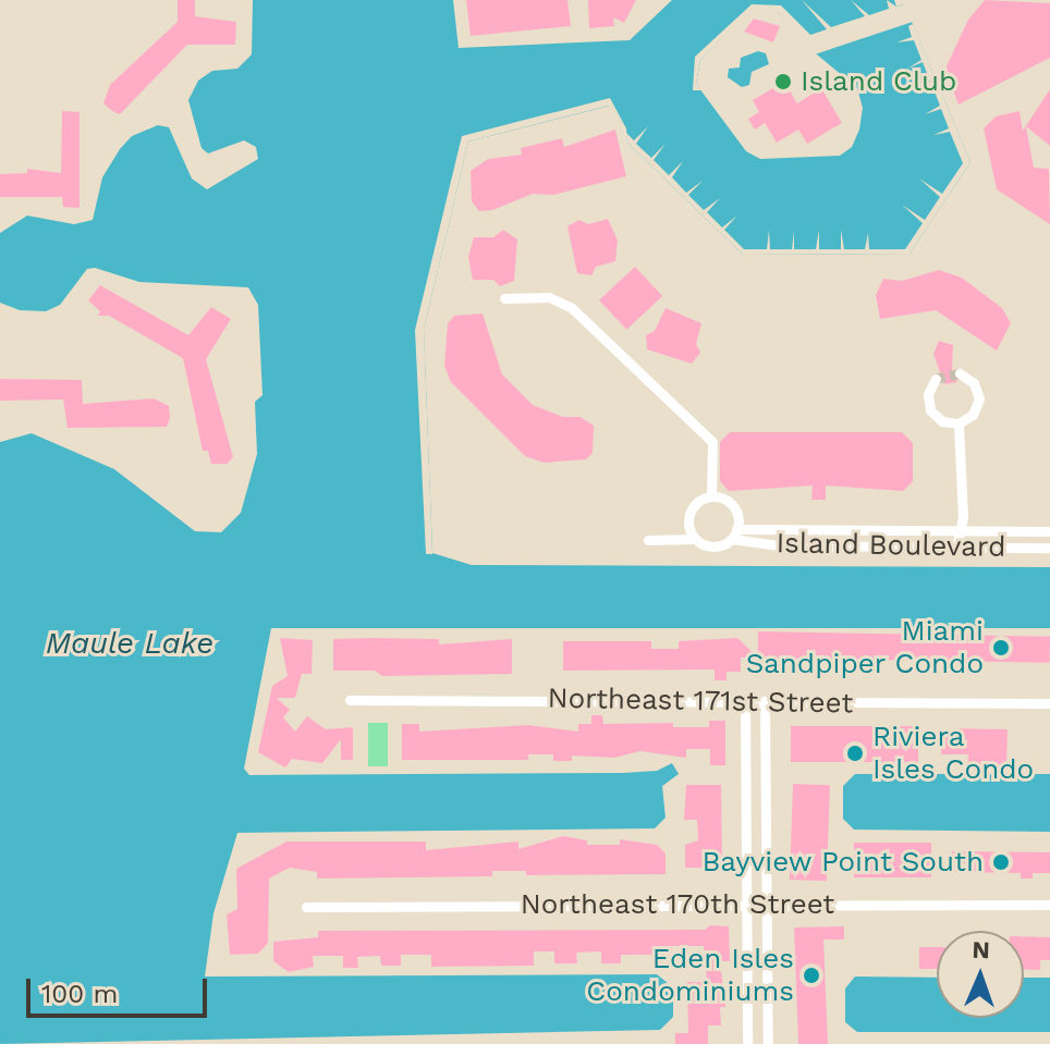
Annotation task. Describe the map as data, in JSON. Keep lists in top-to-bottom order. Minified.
{"streets":{"street":["Island Boulevard","Northeast 171st Street","Northeast 170th Street"]},"water":["Maule Lake"],"places":["Island Club","Miami Sandpiper Condo","Riviera Isles Condo","Bayview Point South","Eden Isles Condominiums"],"scale_bar":"100 m","north":"top"}
